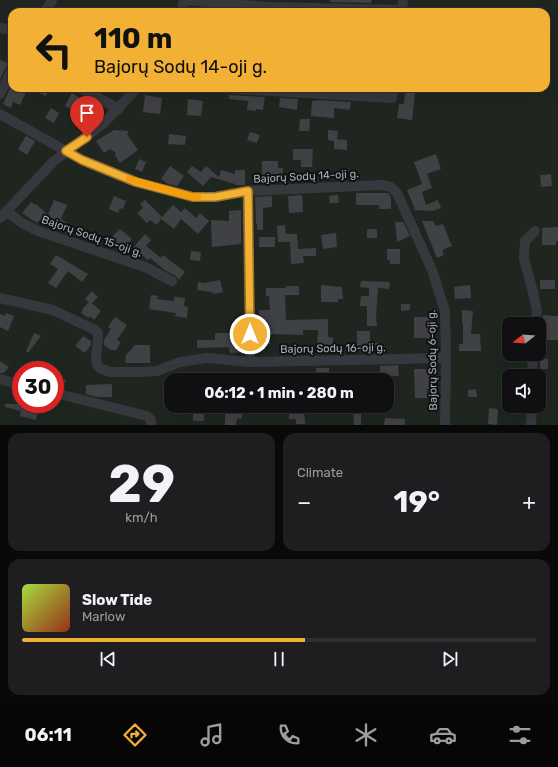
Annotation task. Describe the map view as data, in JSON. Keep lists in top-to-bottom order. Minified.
{"streets":{"street":["Bajorų Sodų 14-oji g.","Bajorų Sodų 15-oji g.","Bajorų Sodų 16-oji g.","Bajorų Sodų 6-oji g."]},"crossings":[["Bajorų Sodų 14-oji g.","Bajorų Sodų 6-oji g."],["Bajorų Sodų 16-oji g.","Bajorų Sodų 6-oji g."]],"north":"left","page":{"turn":["110 m","Bajorų Sodų 14-oji g."],"limit":"30","trip":"06:12 · 1 min · 280 m","tile":[["29","km/h"],"Climate"],"heat":["−","19°","+"],"song":["Slow Tide","Marlow"],"tabs":"06:11"}}
